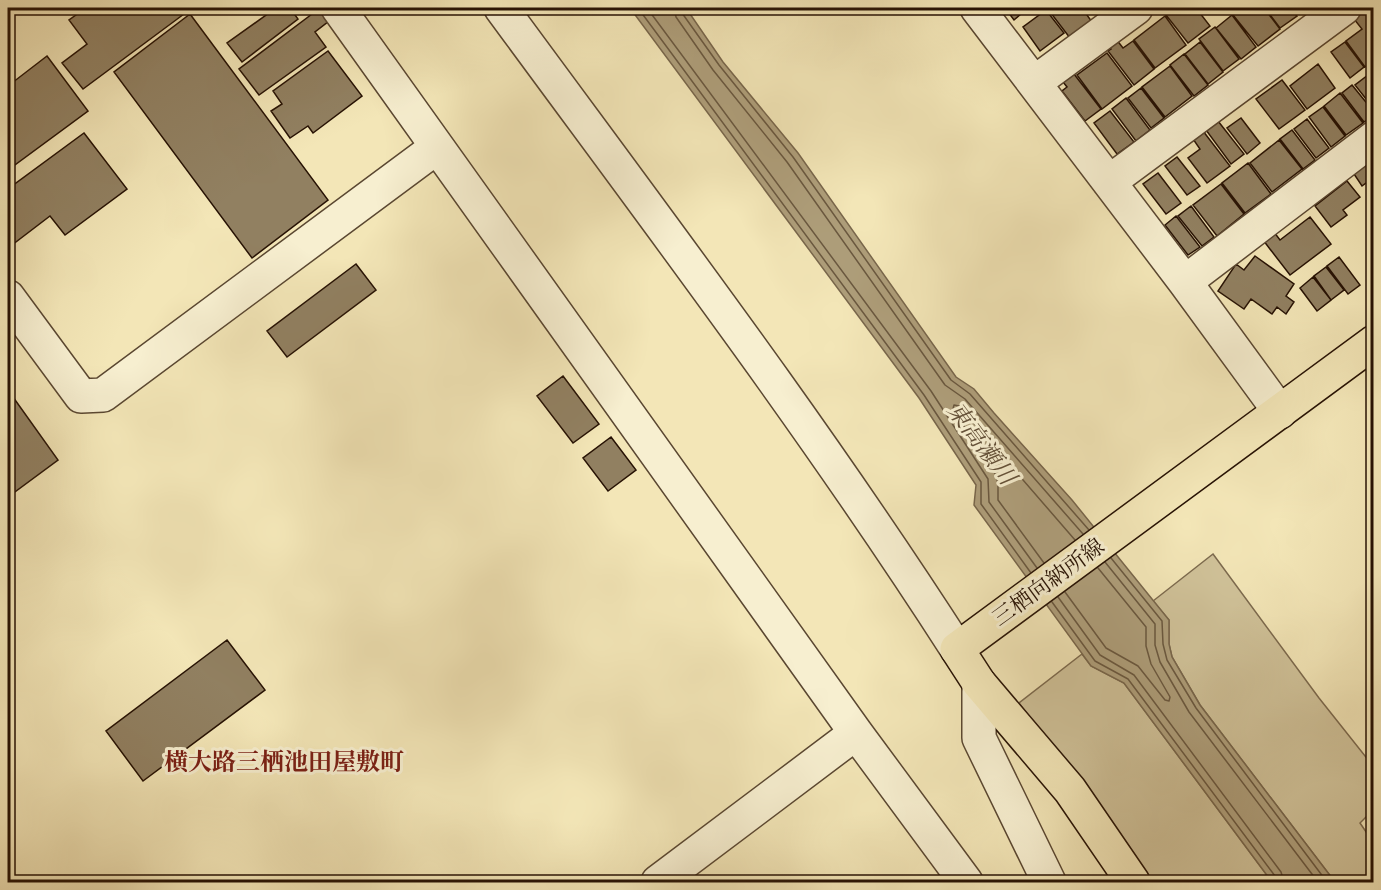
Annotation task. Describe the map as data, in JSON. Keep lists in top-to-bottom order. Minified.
{"streets":{"main road":["三栖向納所線"]},"districts":["横大路三栖池田屋敷町"],"water":["東高瀬川"]}
